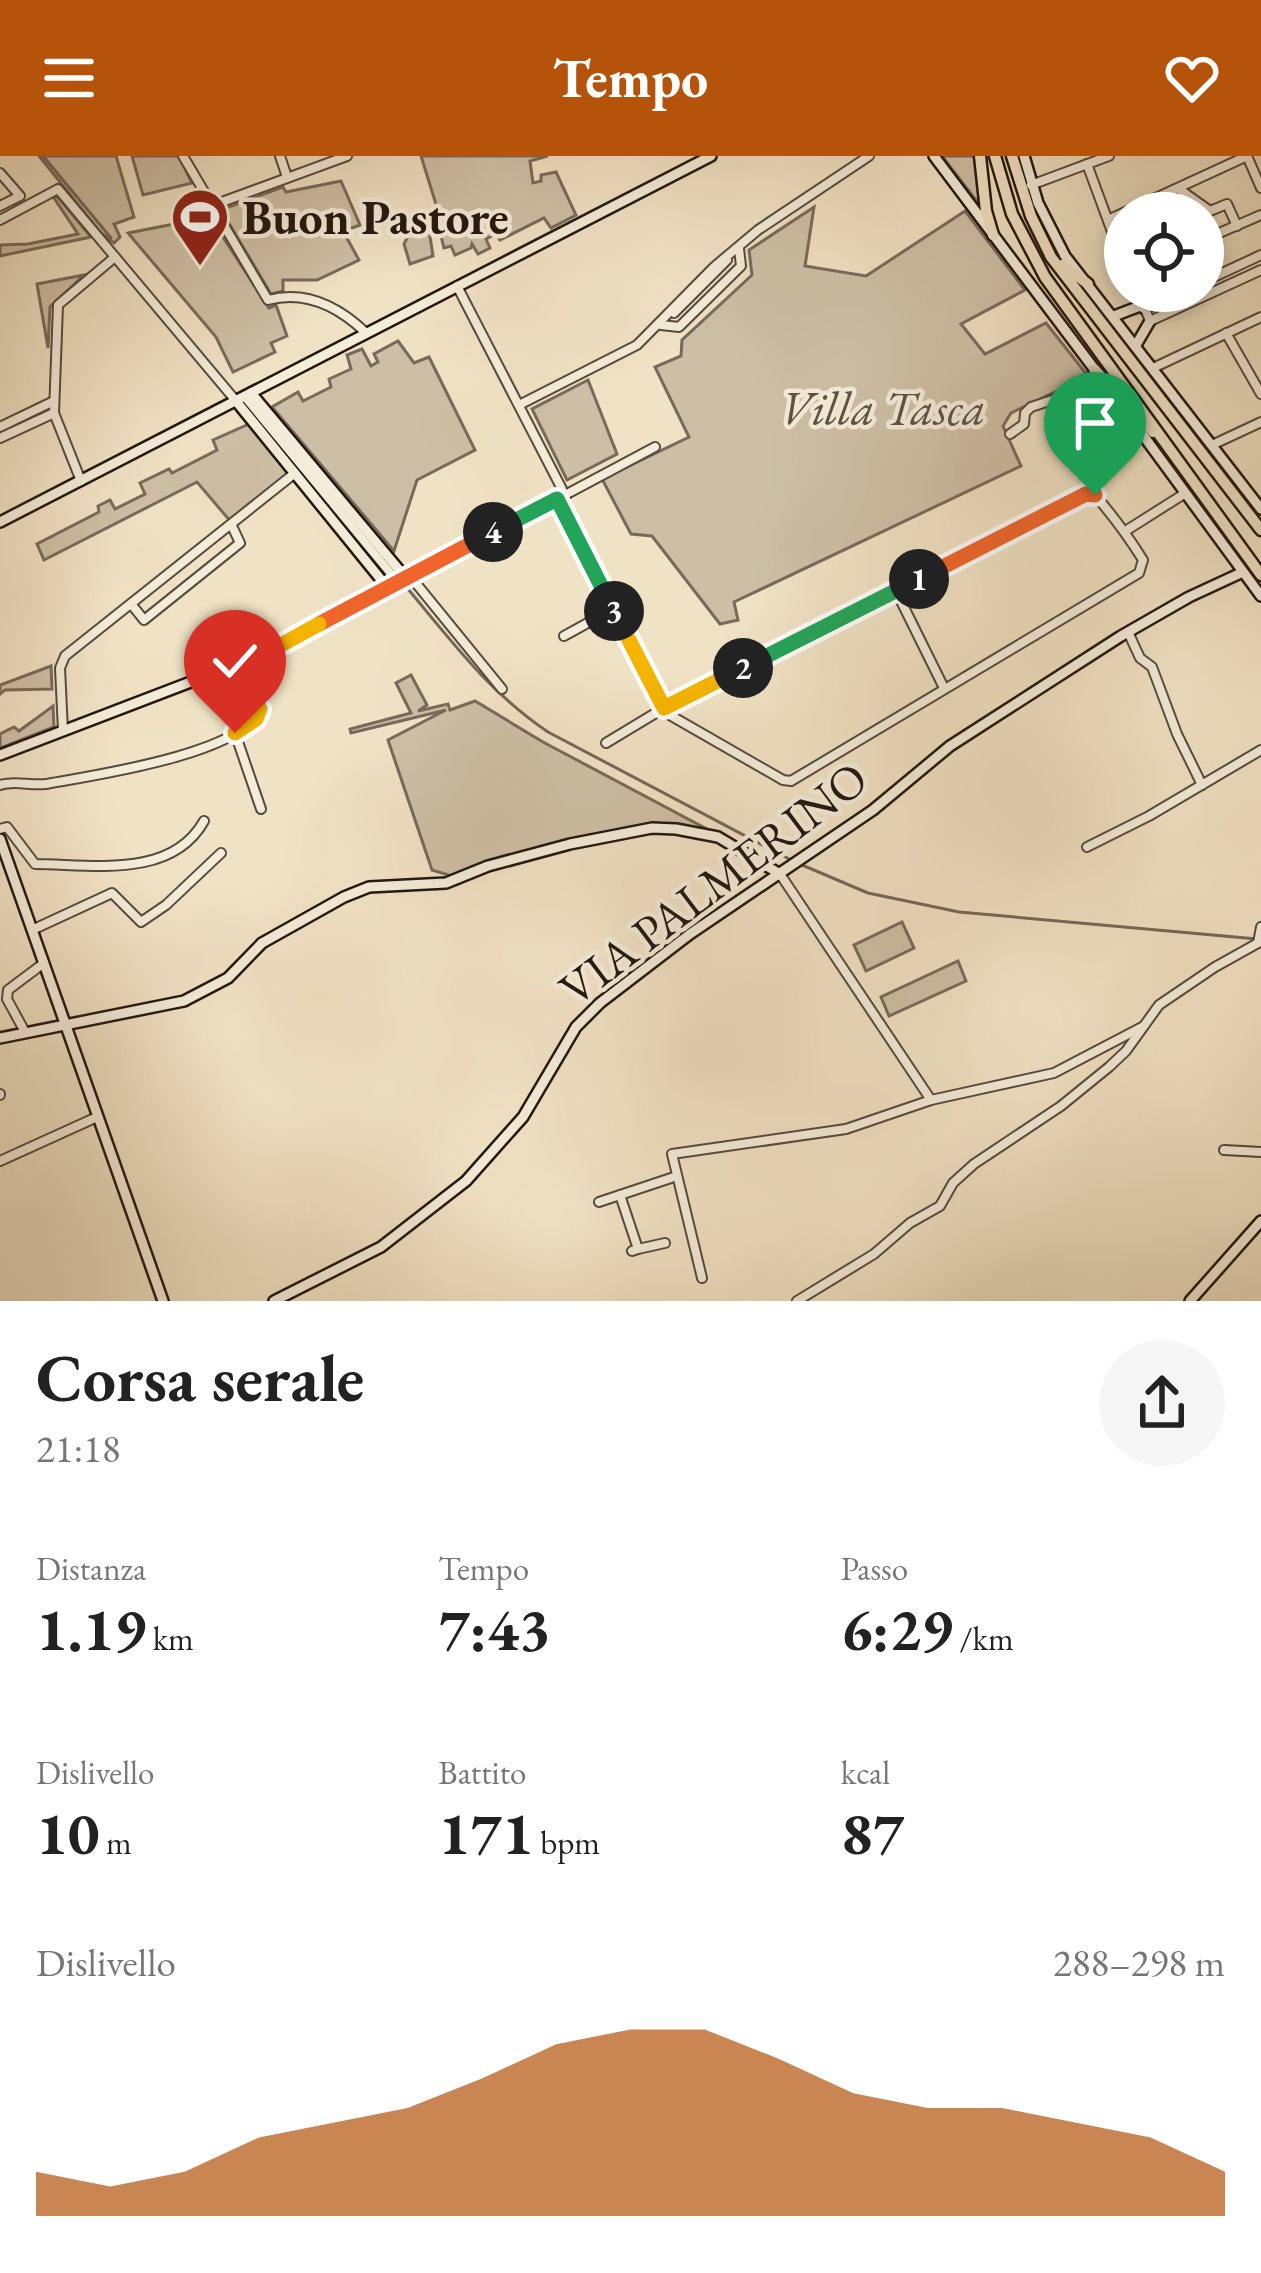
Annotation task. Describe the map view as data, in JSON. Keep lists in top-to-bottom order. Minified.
{"streets":{"street":["VIA PALMERINO"]},"parks":["Villa Tasca"],"places":{"sports":["Buon Pastore"]},"page":{"header":"Tempo","pins":["4","1","3","2"],"heading":["Corsa serale","21:18"],"stats":[["Distanza","1.19 km"],["Tempo","7:43"],["Passo","6:29 /km"],["Dislivello","10 m"],["Battito","171 bpm"],["kcal","87"]],"chart":["Dislivello","288–298 m"]}}
